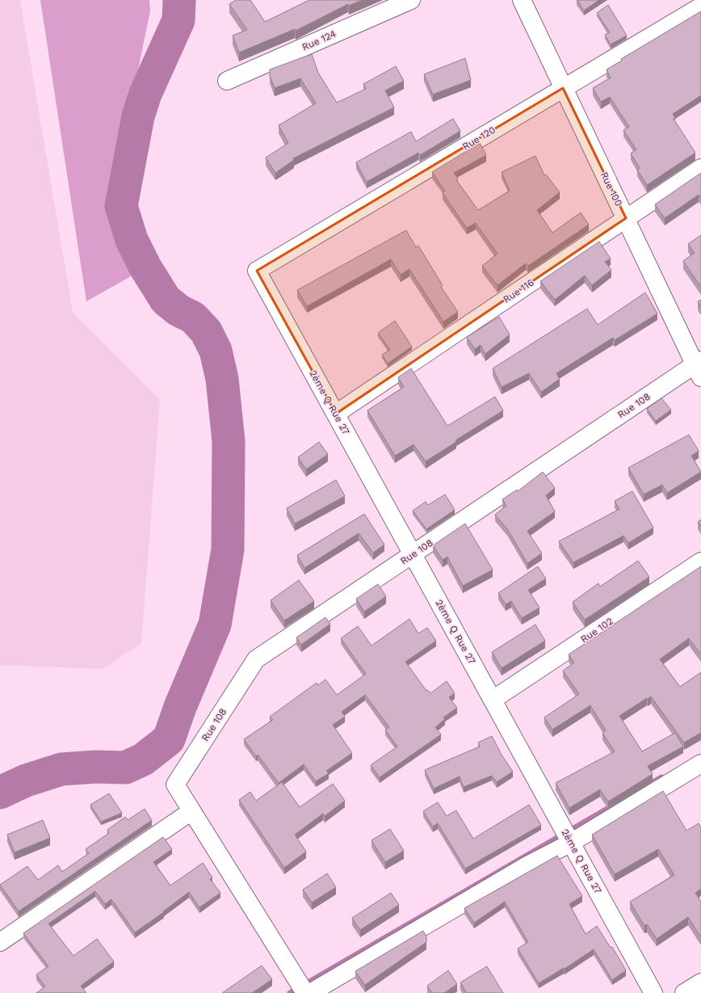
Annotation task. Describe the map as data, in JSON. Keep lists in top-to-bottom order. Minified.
{"streets":{"street":["Rue 124","Rue 120","Rue 100","Rue 116","2ème Q Rue 27","Rue 108","Rue 102"]},"crossings":[["Rue 120","Rue 100"],["Rue 120","2ème Q Rue 27"],["Rue 100","Rue 116"],["Rue 100","Rue 108"],["Rue 116","2ème Q Rue 27"],["2ème Q Rue 27","Rue 108"],["2ème Q Rue 27","Rue 102"]]}
